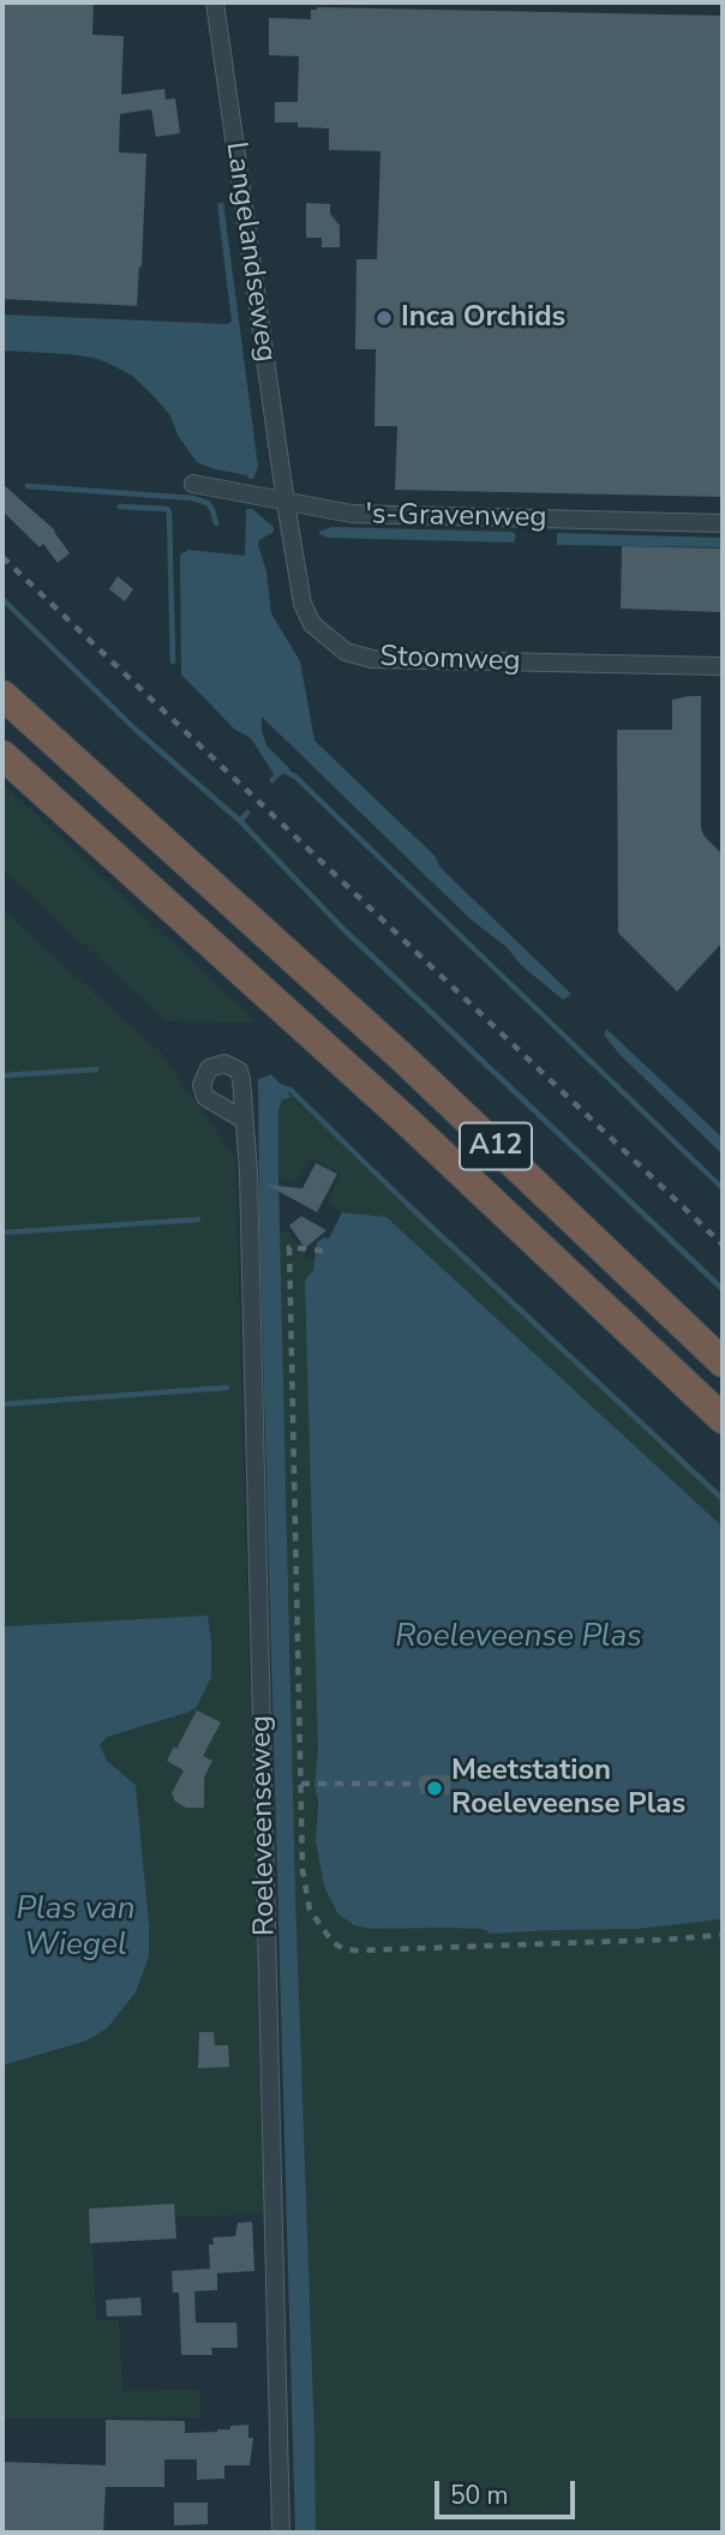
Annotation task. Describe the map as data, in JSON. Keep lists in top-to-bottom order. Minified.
{"streets":{"highway":["A12"],"street":["Langelandseweg","'s-Gravenweg","Stoomweg","Roeleveenseweg"]},"crossings":[["Langelandseweg","'s-Gravenweg"],["Langelandseweg","Stoomweg"],["'s-Gravenweg","Stoomweg"]],"water":["Roeleveense Plas","Plas van Wiegel"],"places":["Inca Orchids","Meetstation Roeleveense Plas"],"scale_bar":"50 m"}
